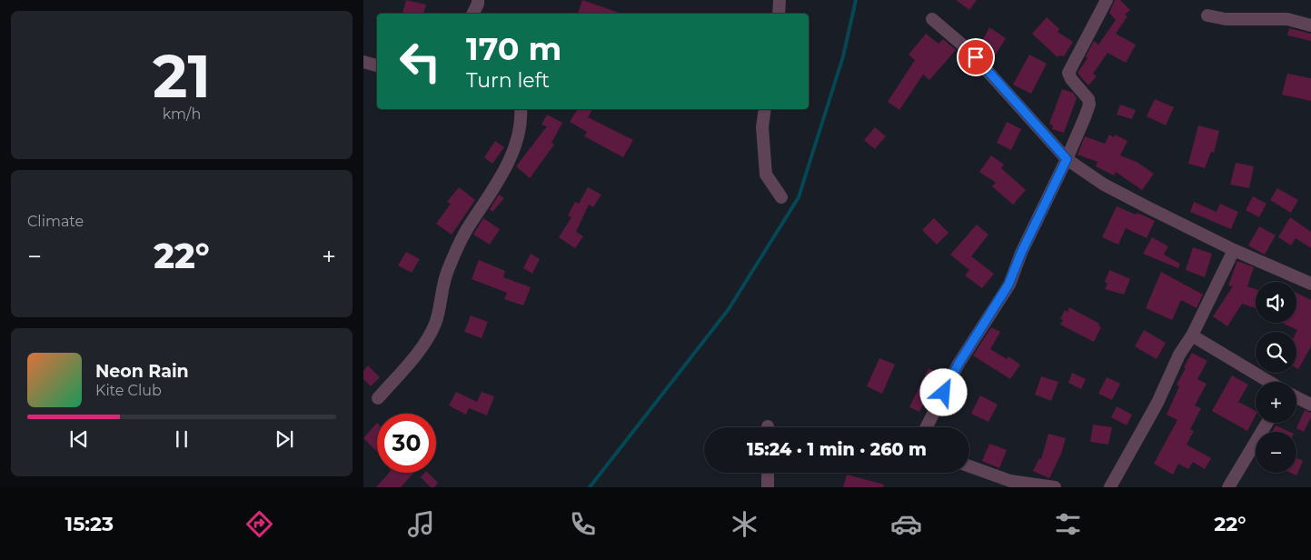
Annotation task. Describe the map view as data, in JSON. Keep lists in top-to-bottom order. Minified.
{"page":{"tile":[["21","km/h"],"Climate"],"turn":["170 m","Turn left"],"heat":["−","22°","+"],"map_buttons":["+","−"],"song":["Neon Rain","Kite Club"],"limit":"30","trip":"15:24 · 1 min · 260 m","tabs":["15:23","22°"]}}
